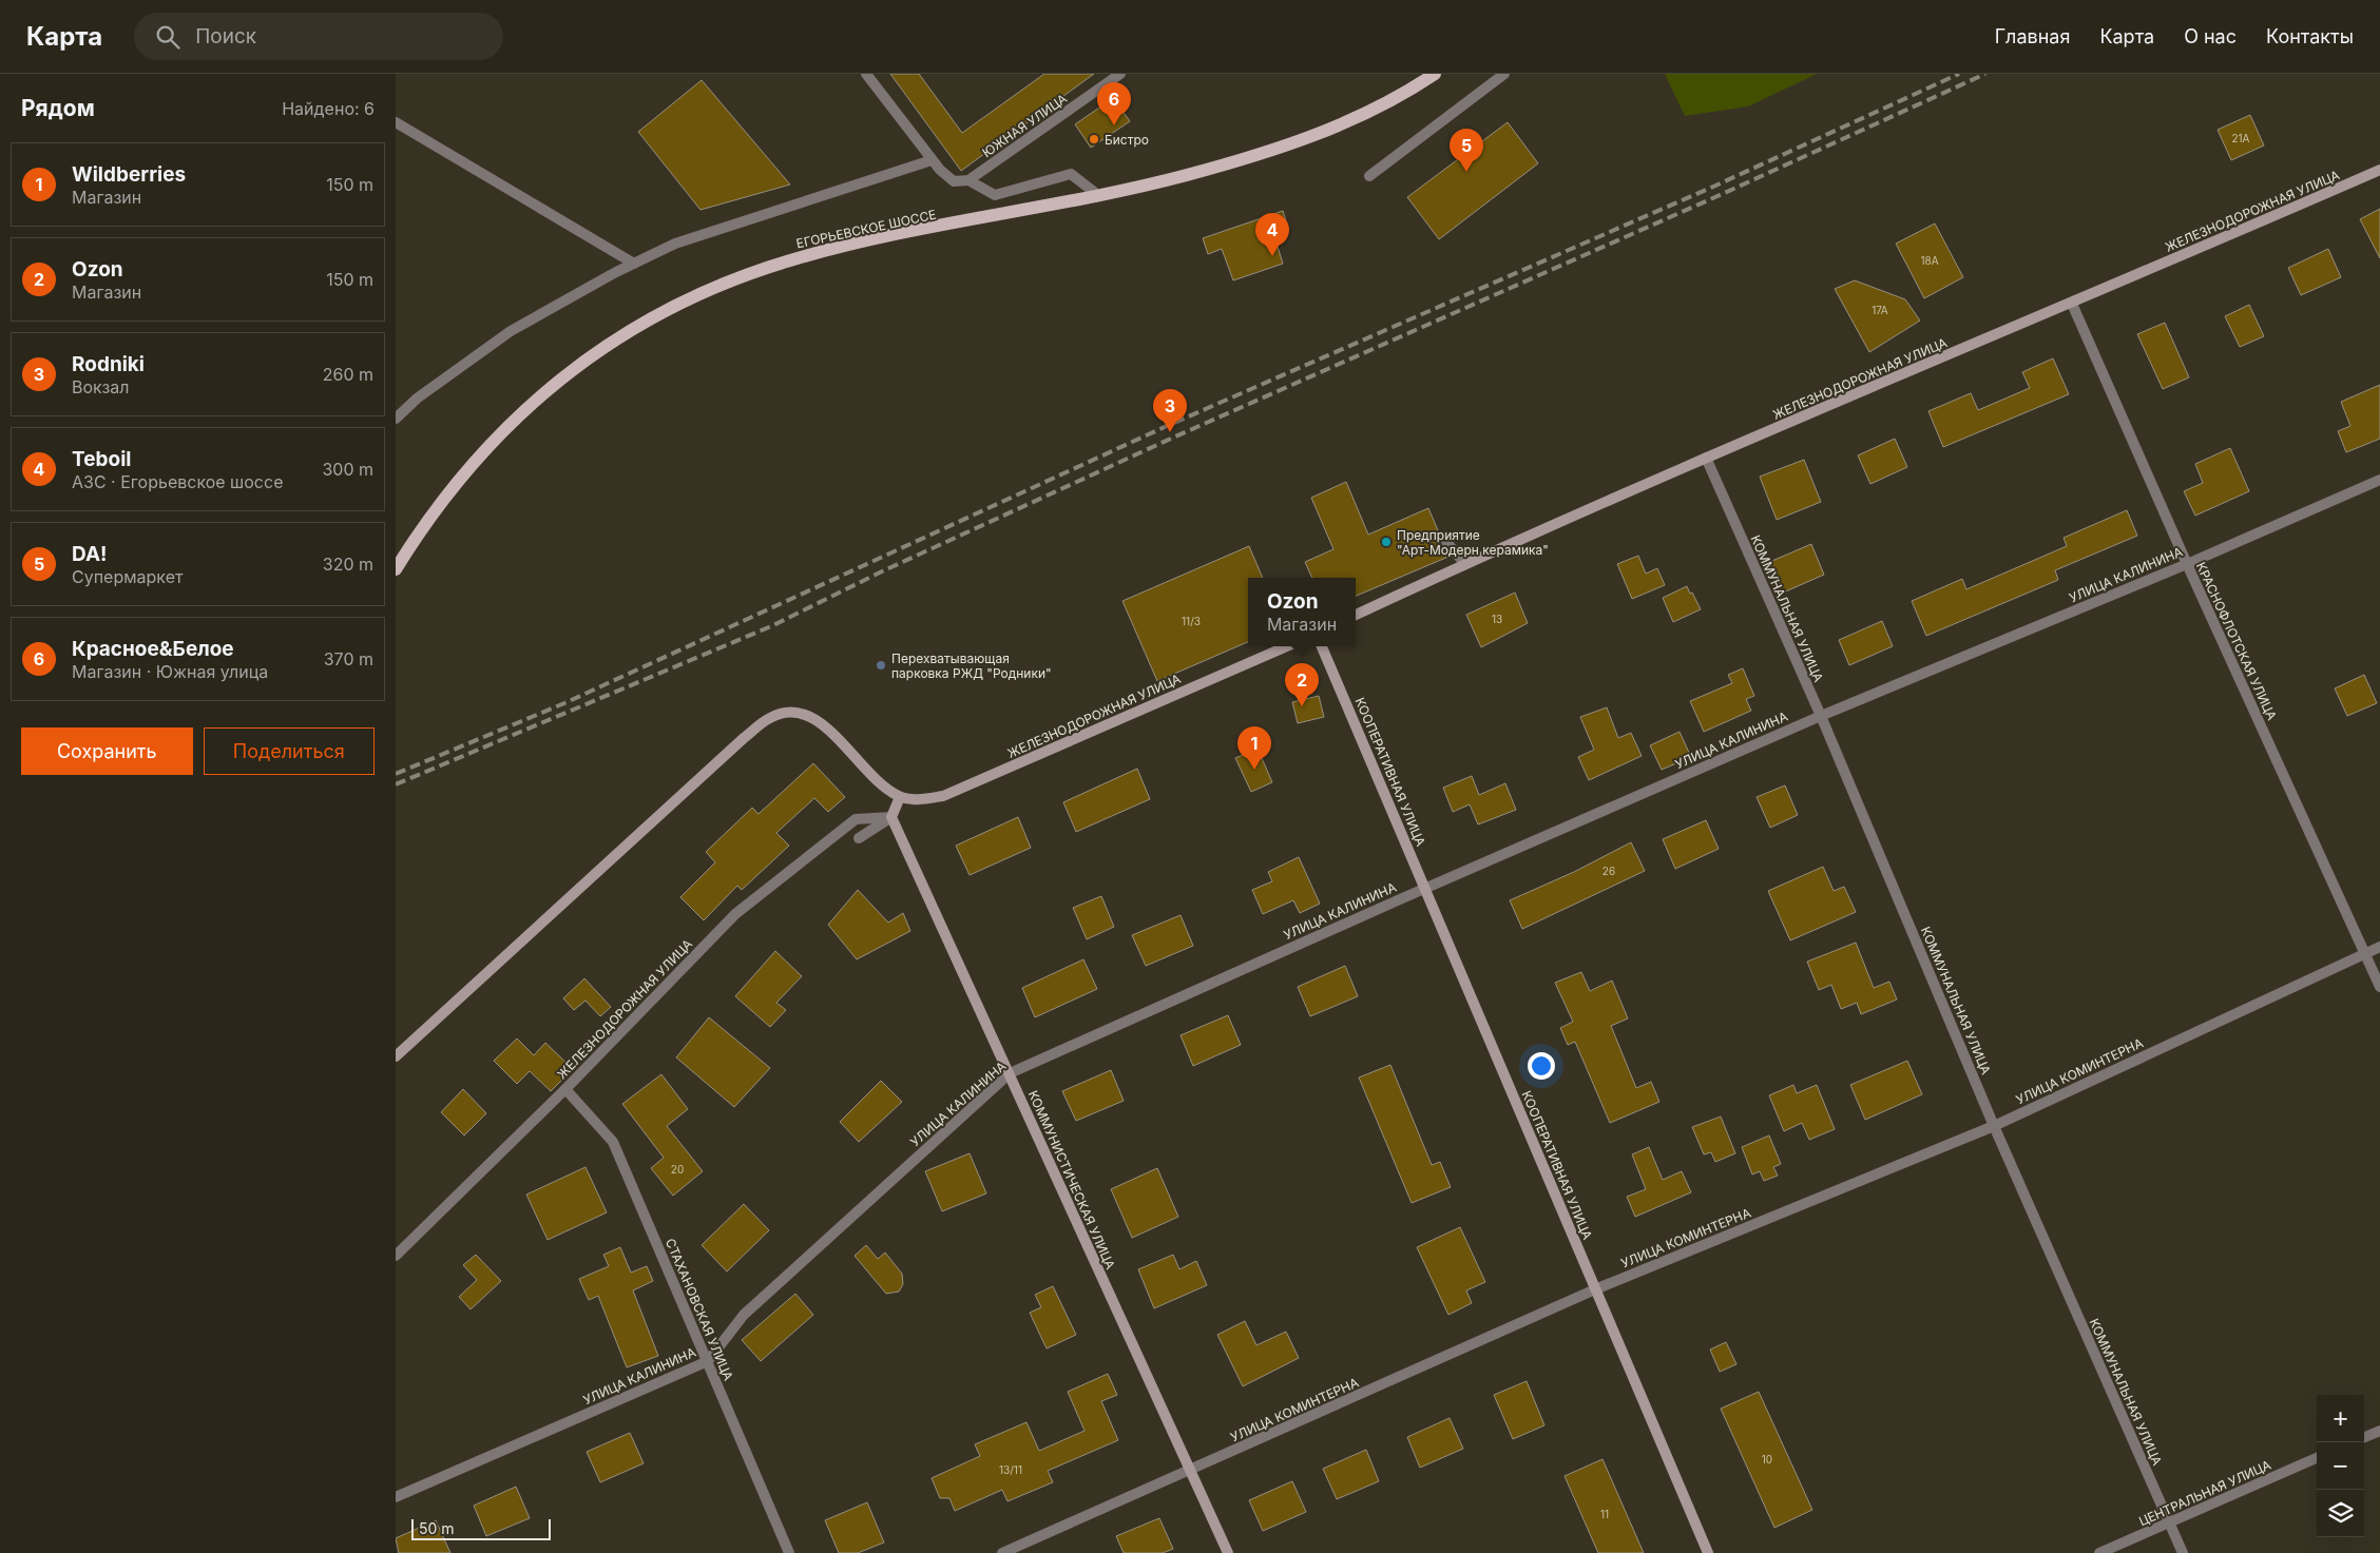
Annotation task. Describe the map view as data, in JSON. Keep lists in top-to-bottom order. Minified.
{"streets":{"main road":["ЖЕЛЕЗНОДОРОЖНАЯ УЛИЦА","ЕГОРЬЕВСКОЕ ШОССЕ","КООПЕРАТИВНАЯ УЛИЦА","КОММУНИСТИЧЕСКАЯ УЛИЦА"],"street":["ЮЖНАЯ УЛИЦА","УЛИЦА КАЛИНИНА","КОММУНАЛЬНАЯ УЛИЦА","КРАСНОФЛОТСКАЯ УЛИЦА","УЛИЦА КОМИНТЕРНА","СТАХАНОВСКАЯ УЛИЦА","ЦЕНТРАЛЬНАЯ УЛИЦА"]},"crossings":[["ЖЕЛЕЗНОДОРОЖНАЯ УЛИЦА","КОММУНАЛЬНАЯ УЛИЦА"],["ЖЕЛЕЗНОДОРОЖНАЯ УЛИЦА","КРАСНОФЛОТСКАЯ УЛИЦА"],["ЖЕЛЕЗНОДОРОЖНАЯ УЛИЦА","КОММУНИСТИЧЕСКАЯ УЛИЦА"],["ЖЕЛЕЗНОДОРОЖНАЯ УЛИЦА","СТАХАНОВСКАЯ УЛИЦА"],["УЛИЦА КАЛИНИНА","КОММУНАЛЬНАЯ УЛИЦА"],["УЛИЦА КАЛИНИНА","КРАСНОФЛОТСКАЯ УЛИЦА"],["УЛИЦА КАЛИНИНА","КООПЕРАТИВНАЯ УЛИЦА"],["УЛИЦА КАЛИНИНА","КОММУНИСТИЧЕСКАЯ УЛИЦА"],["УЛИЦА КАЛИНИНА","СТАХАНОВСКАЯ УЛИЦА"],["КОММУНАЛЬНАЯ УЛИЦА","УЛИЦА КОМИНТЕРНА"],["КОММУНАЛЬНАЯ УЛИЦА","ЦЕНТРАЛЬНАЯ УЛИЦА"],["КРАСНОФЛОТСКАЯ УЛИЦА","УЛИЦА КОМИНТЕРНА"],["КООПЕРАТИВНАЯ УЛИЦА","УЛИЦА КОМИНТЕРНА"],["УЛИЦА КОМИНТЕРНА","КОММУНИСТИЧЕСКАЯ УЛИЦА"]],"places":["Бистро","Предприятие \"Арт-Модерн керамика\"","Перехватывающая парковка РЖД \"Родники\""],"house_numbers":["21А","18А","17А","13","11/3","26","20","10","13/11","11"],"scale_bar":"50 m","page":{"header":"Карта","search":"Поиск","nav":["Главная","Карта","О нас","Контакты"],"heading":["Рядом","Найдено: 6"],"pins":["6","5","4","3","2","1"],"list":[{"mark":"1","name":"Wildberries","note":"Магазин","value":"150 m"},{"mark":"2","name":"Ozon","note":"Магазин","value":"150 m"},{"mark":"3","name":"Rodniki","note":"Вокзал","value":"260 m"},{"mark":"4","name":"Teboil","note":"АЗС · Егорьевское шоссе","value":"300 m"},{"mark":"5","name":"DA!","note":"Супермаркет","value":"320 m"},{"mark":"6","name":"Красное&Белое","note":"Магазин · Южная улица","value":"370 m"}],"popup":["Ozon","Магазин"],"buttons":["Сохранить","Поделиться"],"map_buttons":["+","−"],"scale":"50 m"}}
